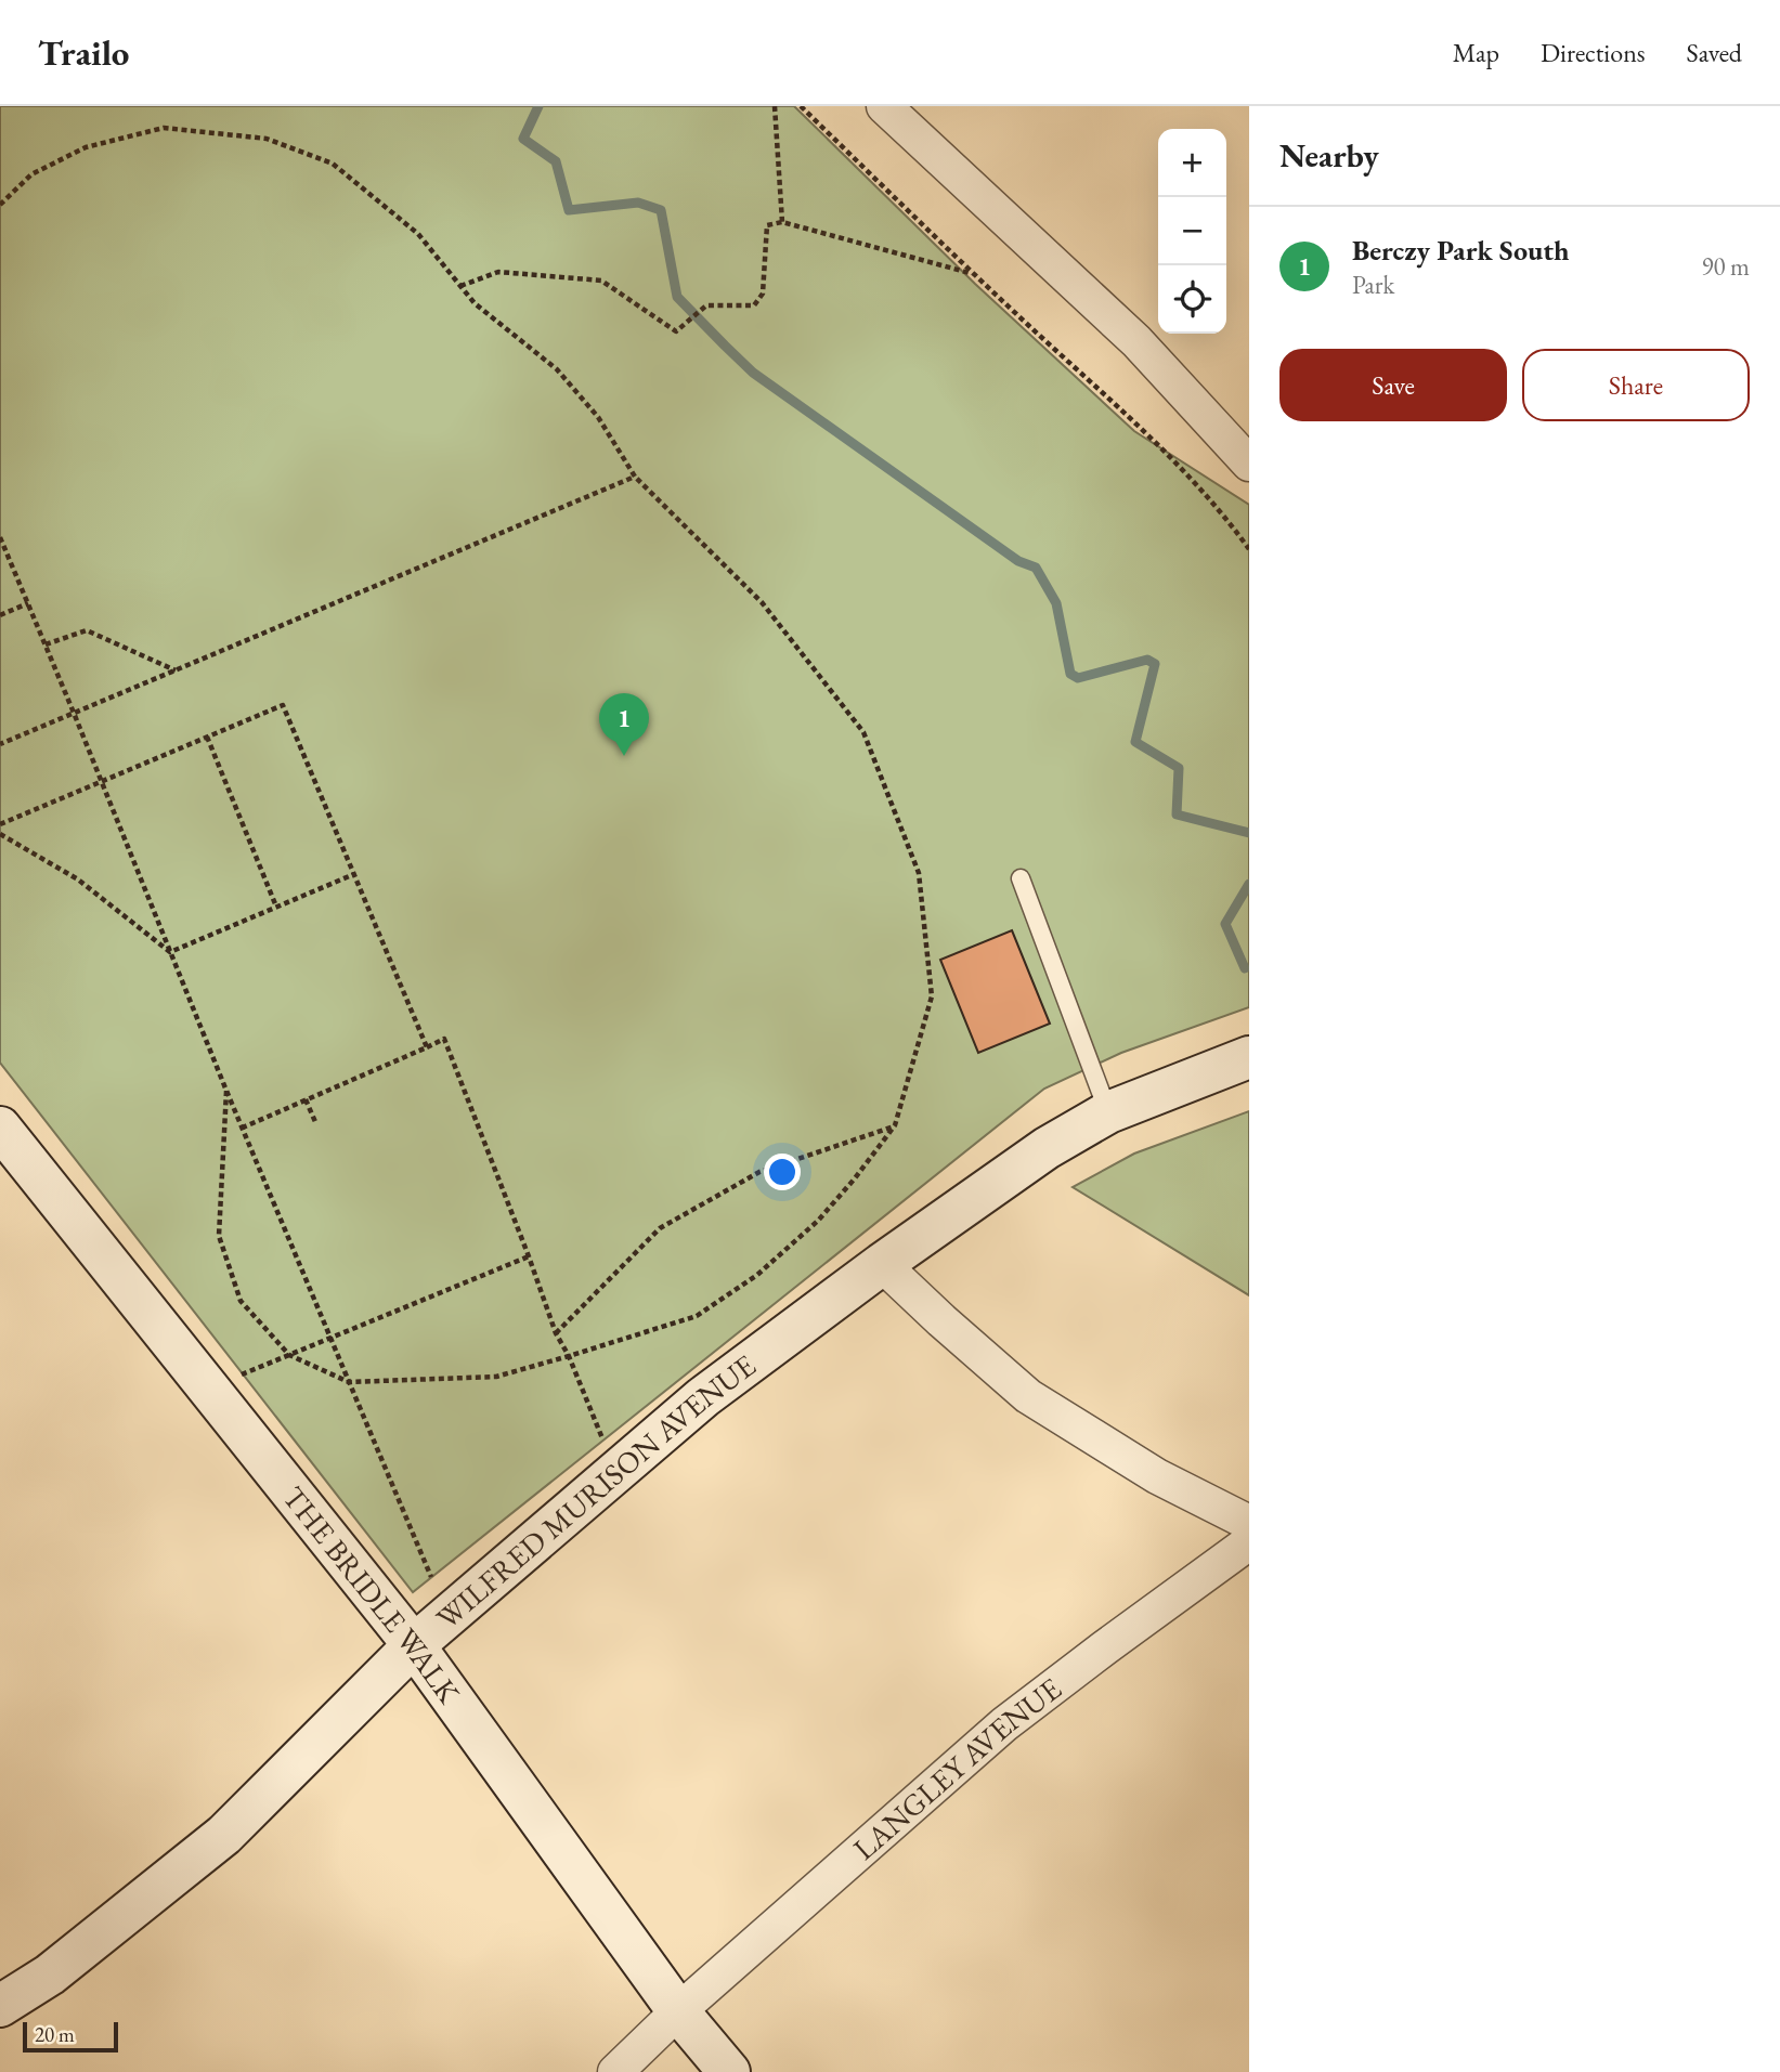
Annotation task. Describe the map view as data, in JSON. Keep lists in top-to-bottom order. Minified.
{"streets":{"street":["WILFRED MURISON AVENUE","THE BRIDLE WALK","LANGLEY AVENUE"]},"crossings":[["WILFRED MURISON AVENUE","THE BRIDLE WALK"],["THE BRIDLE WALK","LANGLEY AVENUE"]],"scale_bar":"20 m","page":{"header":"Trailo","nav":["Map","Directions","Saved"],"heading":"Nearby","map_buttons":["+","−"],"list":[{"mark":"1","name":"Berczy Park South","note":"Park","value":"90 m"}],"buttons":["Save","Share"],"pins":"1","scale":"20 m"}}
